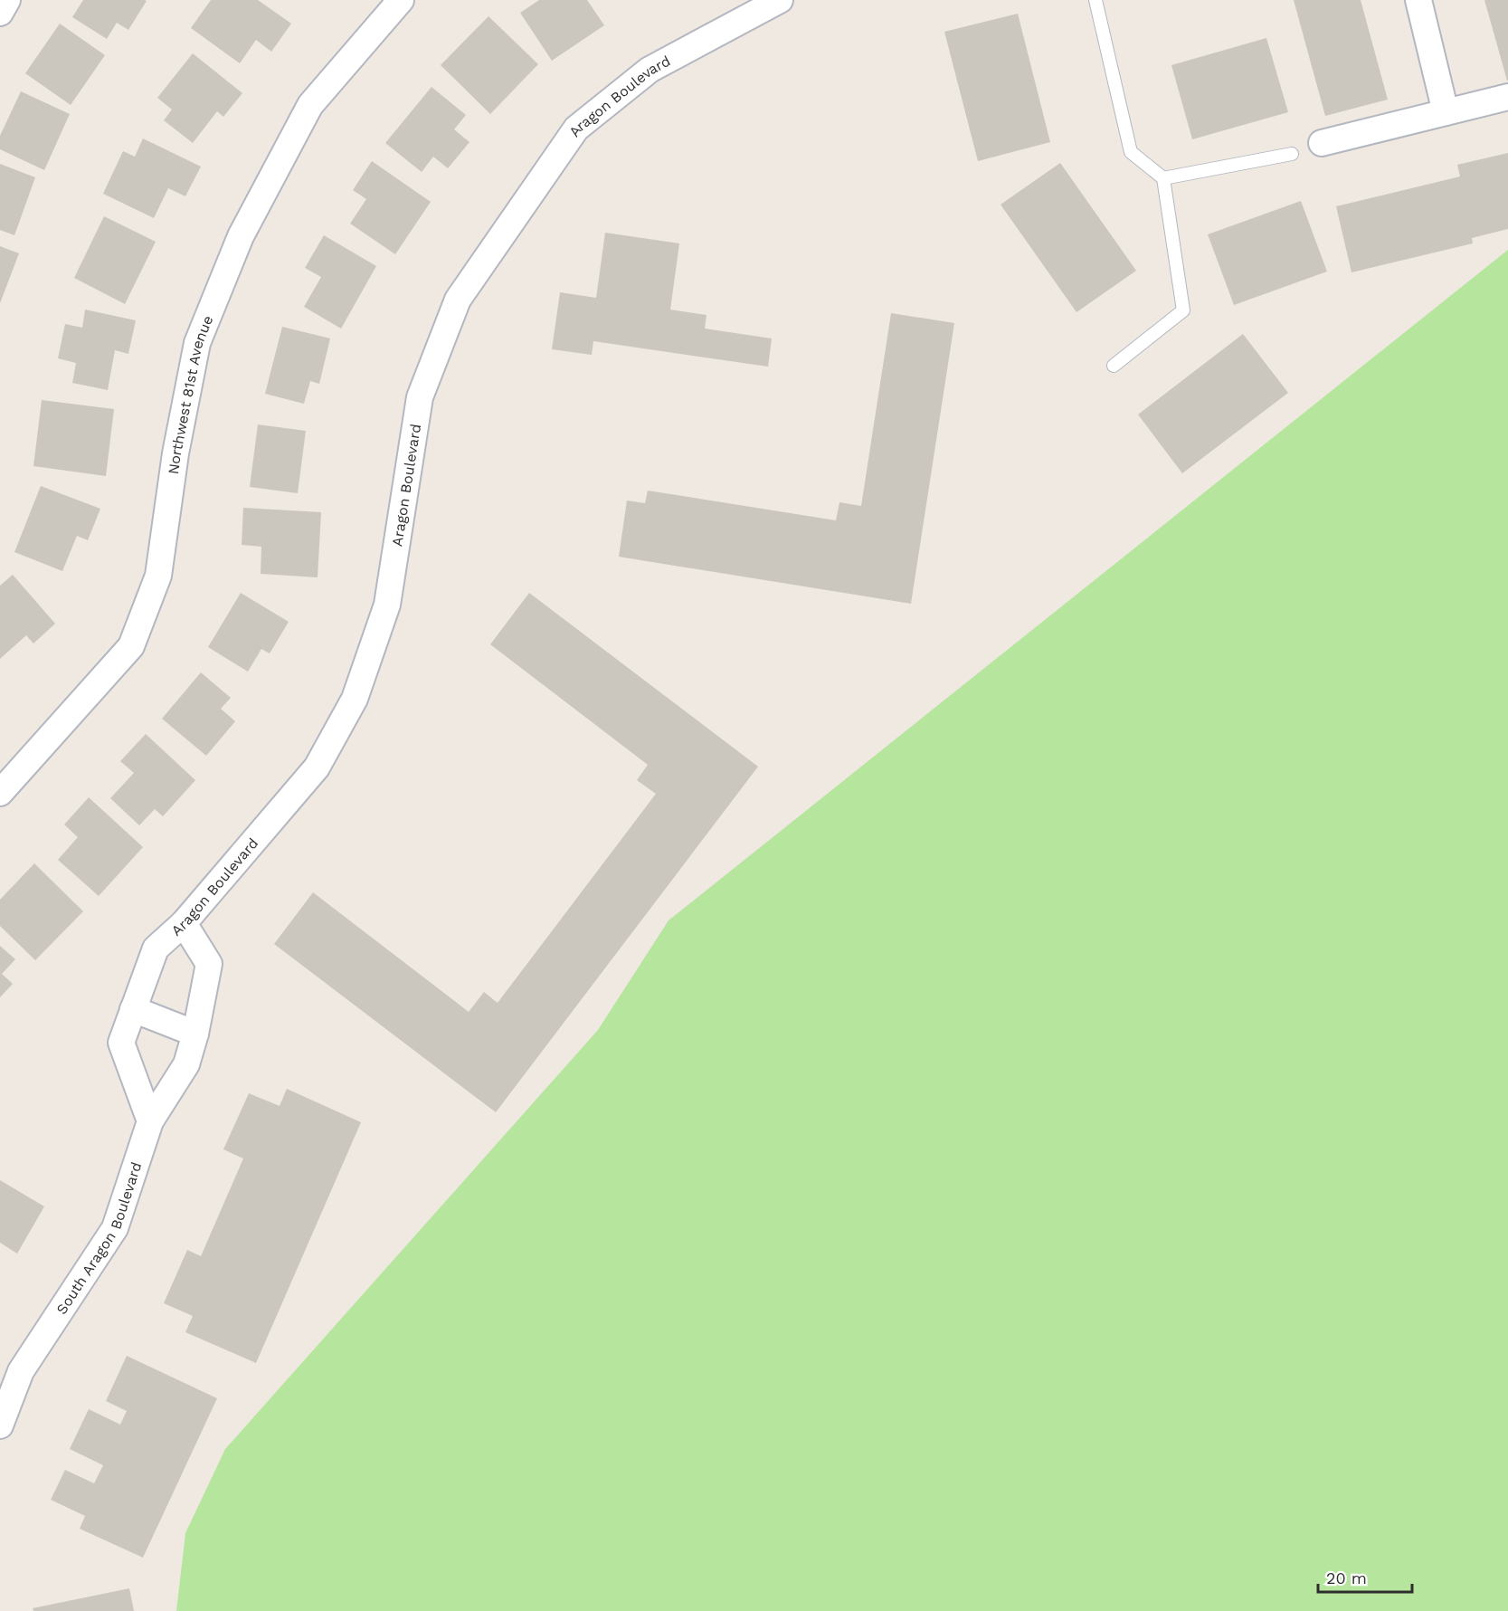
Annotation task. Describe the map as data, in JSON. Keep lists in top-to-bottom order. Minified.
{"streets":{"street":["Aragon Boulevard","Northwest 81st Avenue","South Aragon Boulevard"]},"crossings":[["Aragon Boulevard","South Aragon Boulevard"]],"scale_bar":"20 m"}
